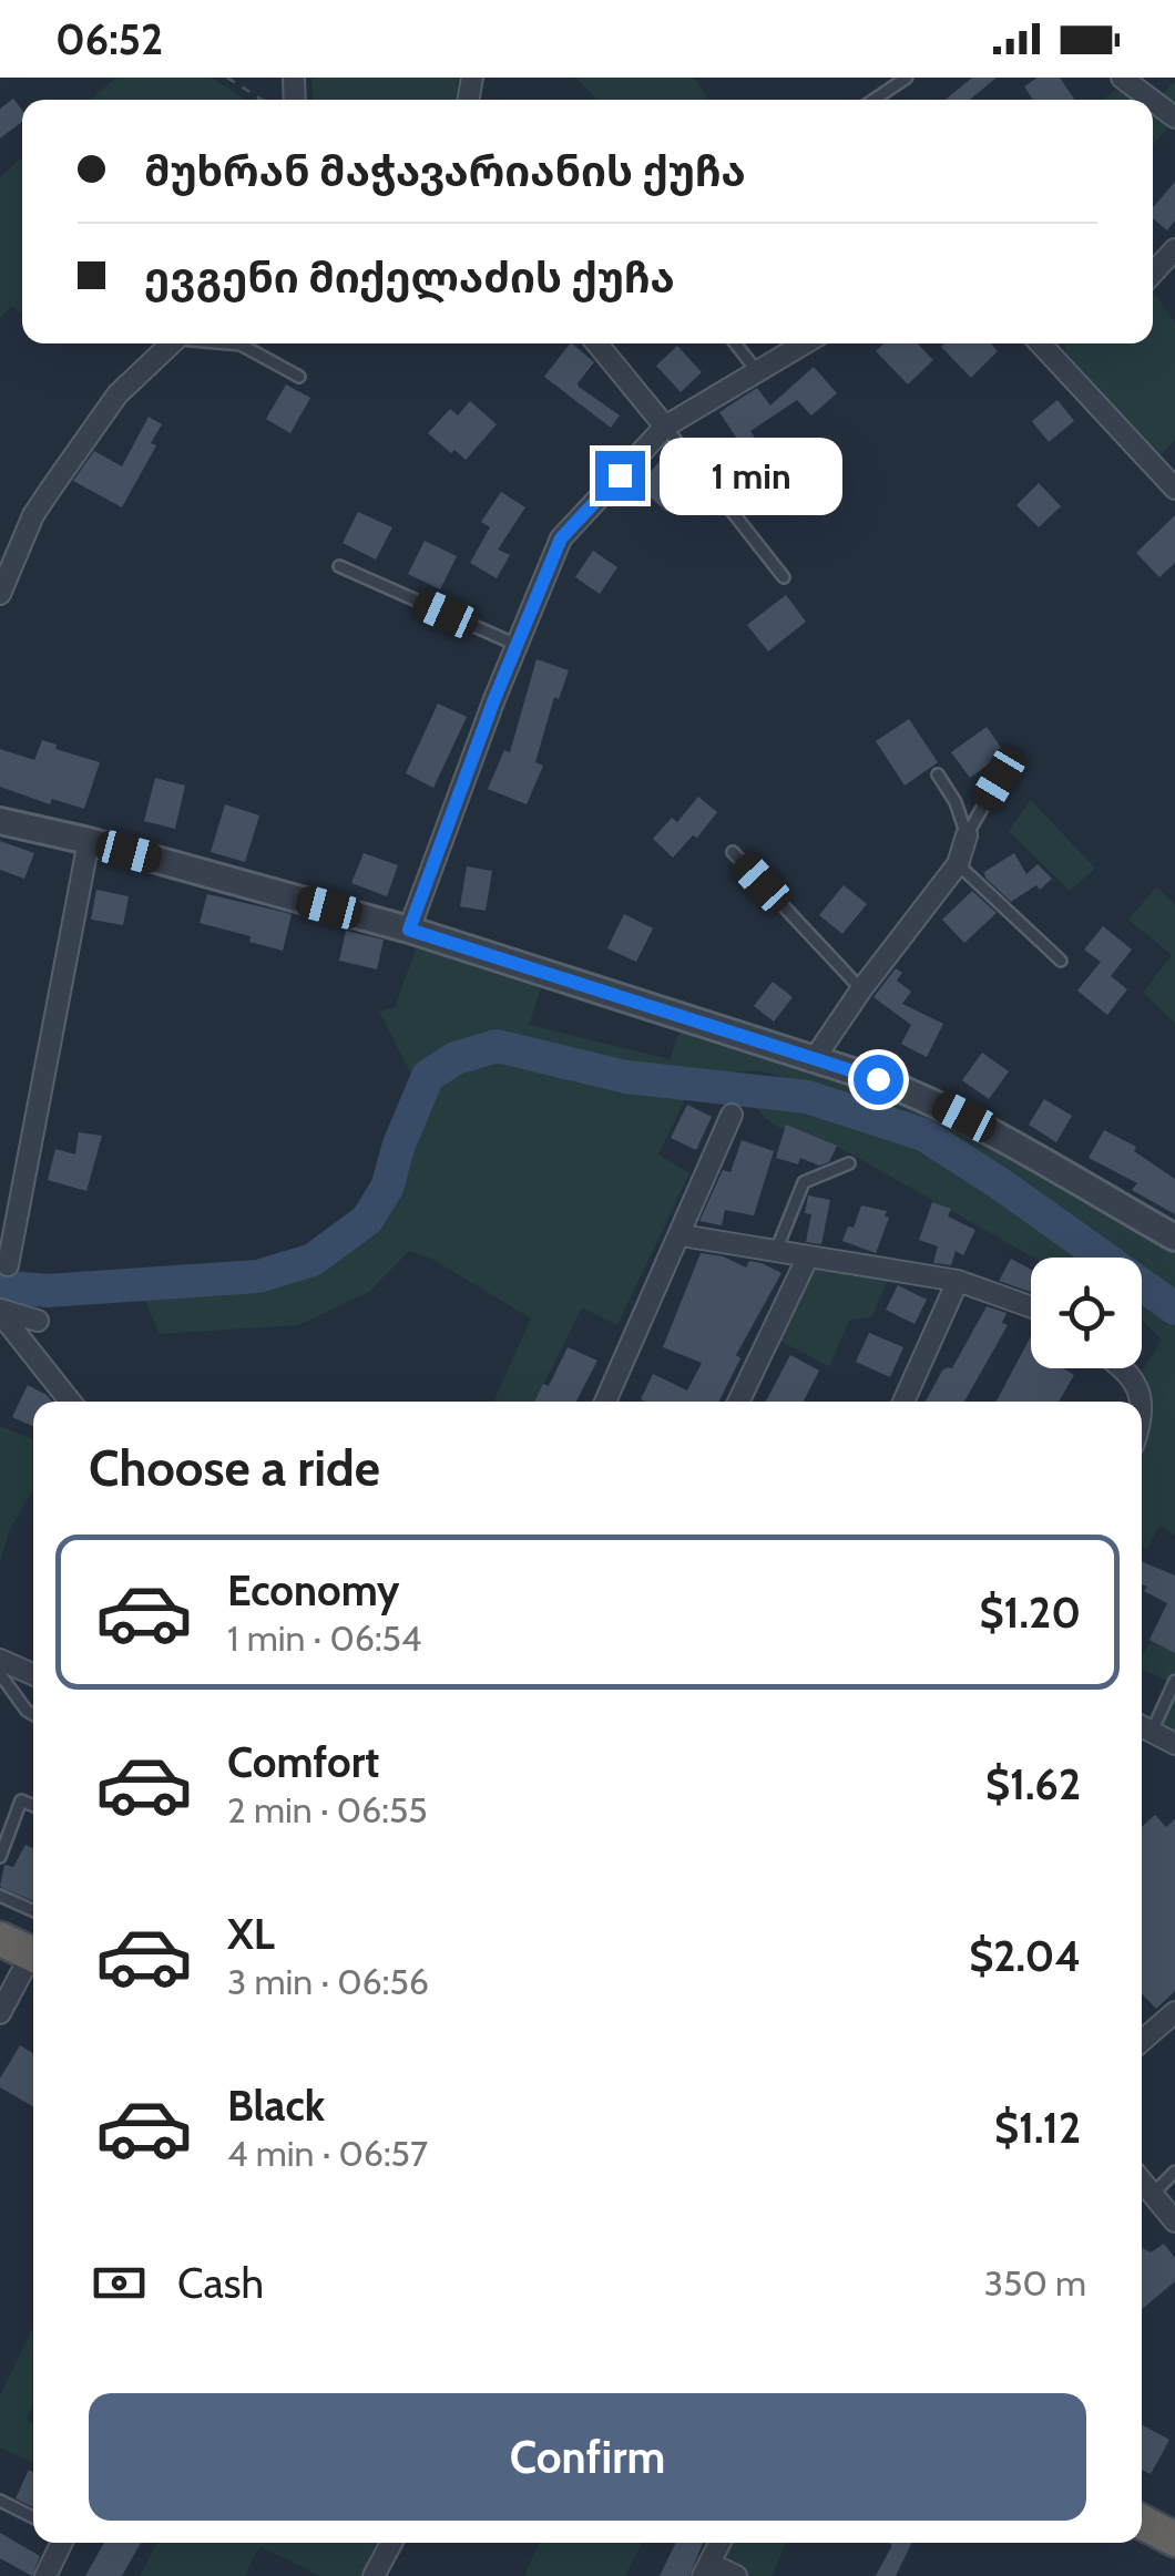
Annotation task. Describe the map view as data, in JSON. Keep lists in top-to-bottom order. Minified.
{"page":{"status":"06:52","banner":["მუხრან მაჭავარიანის ქუჩა","ევგენი მიქელაძის ქუჩა"],"bubble":"1 min","heading":"Choose a ride","list":[{"name":"Economy","note":"1 min · 06:54","value":"$1.20"},{"name":"Comfort","note":"2 min · 06:55","value":"$1.62"},{"name":"XL","note":"3 min · 06:56","value":"$2.04"},{"name":"Black","note":"4 min · 06:57","value":"$1.12"}],"pay":["Cash","350 m"],"buttons":"Confirm"}}
